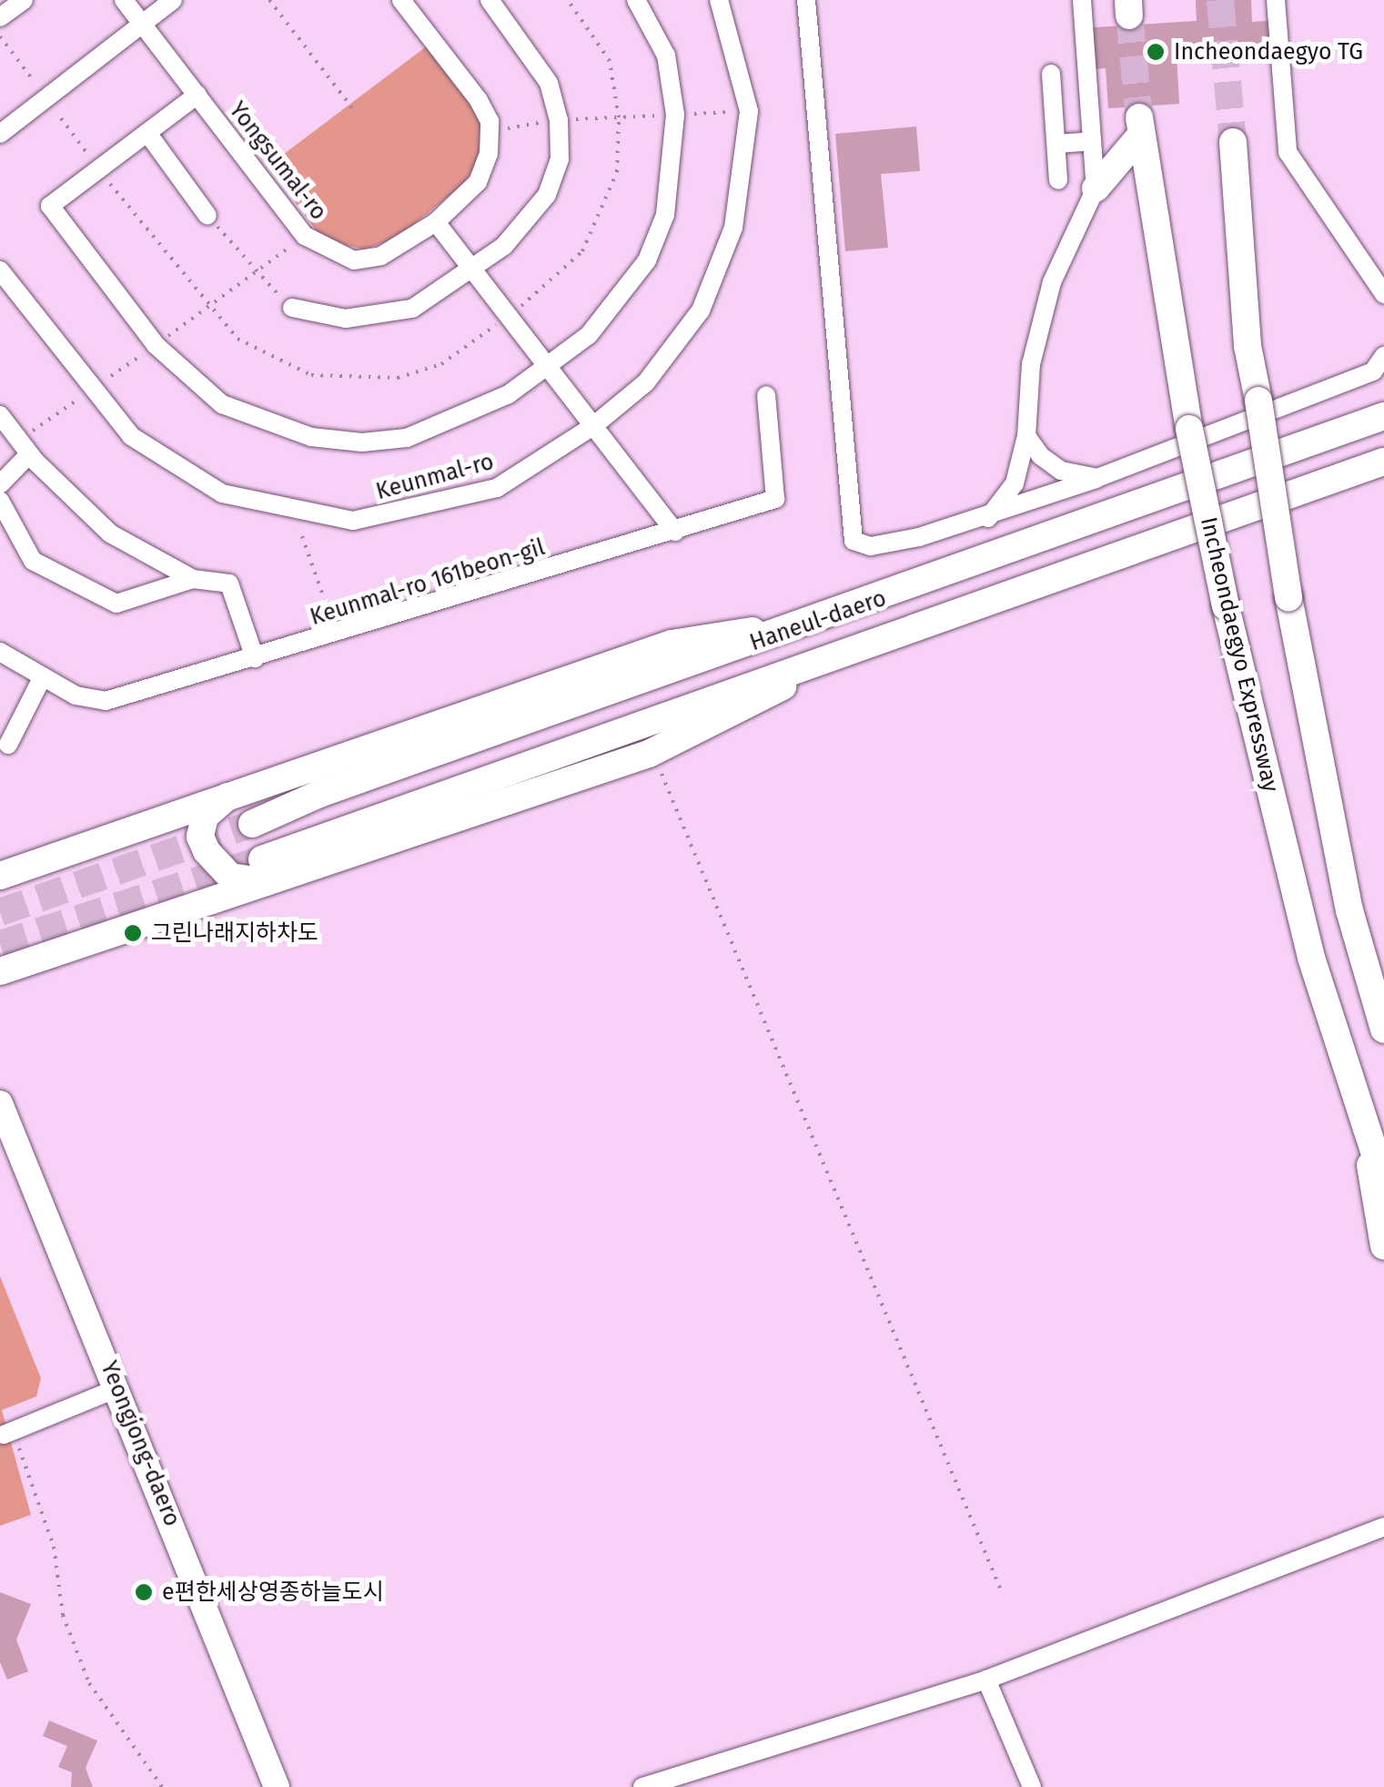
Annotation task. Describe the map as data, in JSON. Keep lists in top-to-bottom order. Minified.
{"streets":{"highway":["Haneul-daero","Incheondaegyo Expressway"],"main road":["Yeongjong-daero"],"street":["Yongsumal-ro","Keunmal-ro","Keunmal-ro 161beon-gil"]},"places":["Incheondaegyo TG","그린나래지하차도","e편한세상영종하늘도시"]}
